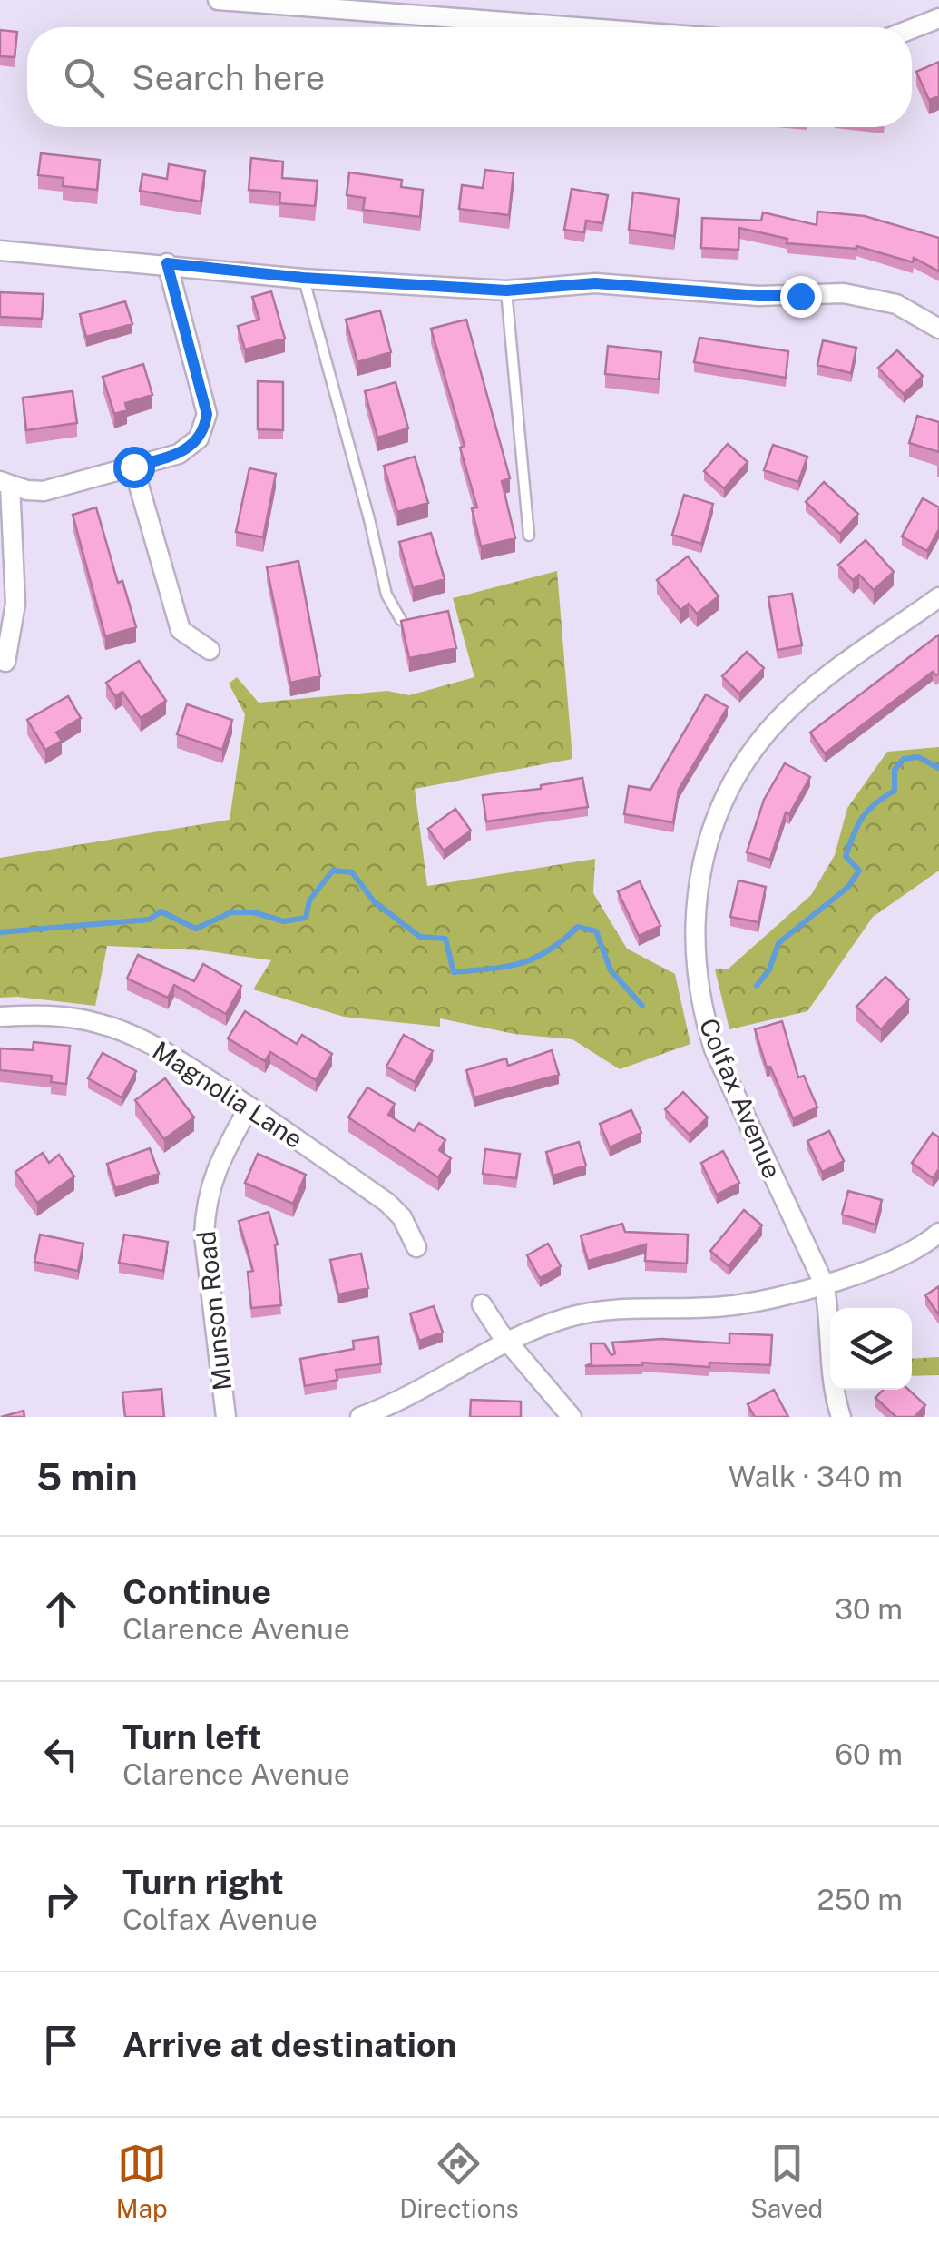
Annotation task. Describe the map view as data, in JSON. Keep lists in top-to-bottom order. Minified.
{"streets":{"street":["Magnolia Lane","Colfax Avenue","Munson Road"]},"crossings":[["Magnolia Lane","Munson Road"]],"page":{"search":"Search here","heading":["5 min","Walk · 340 m"],"list":[["Continue","Clarence Avenue","30 m"],["Turn left","Clarence Avenue","60 m"],["Turn right","Colfax Avenue","250 m"],"Arrive at destination"],"nav":["Map","Directions","Saved"]}}
